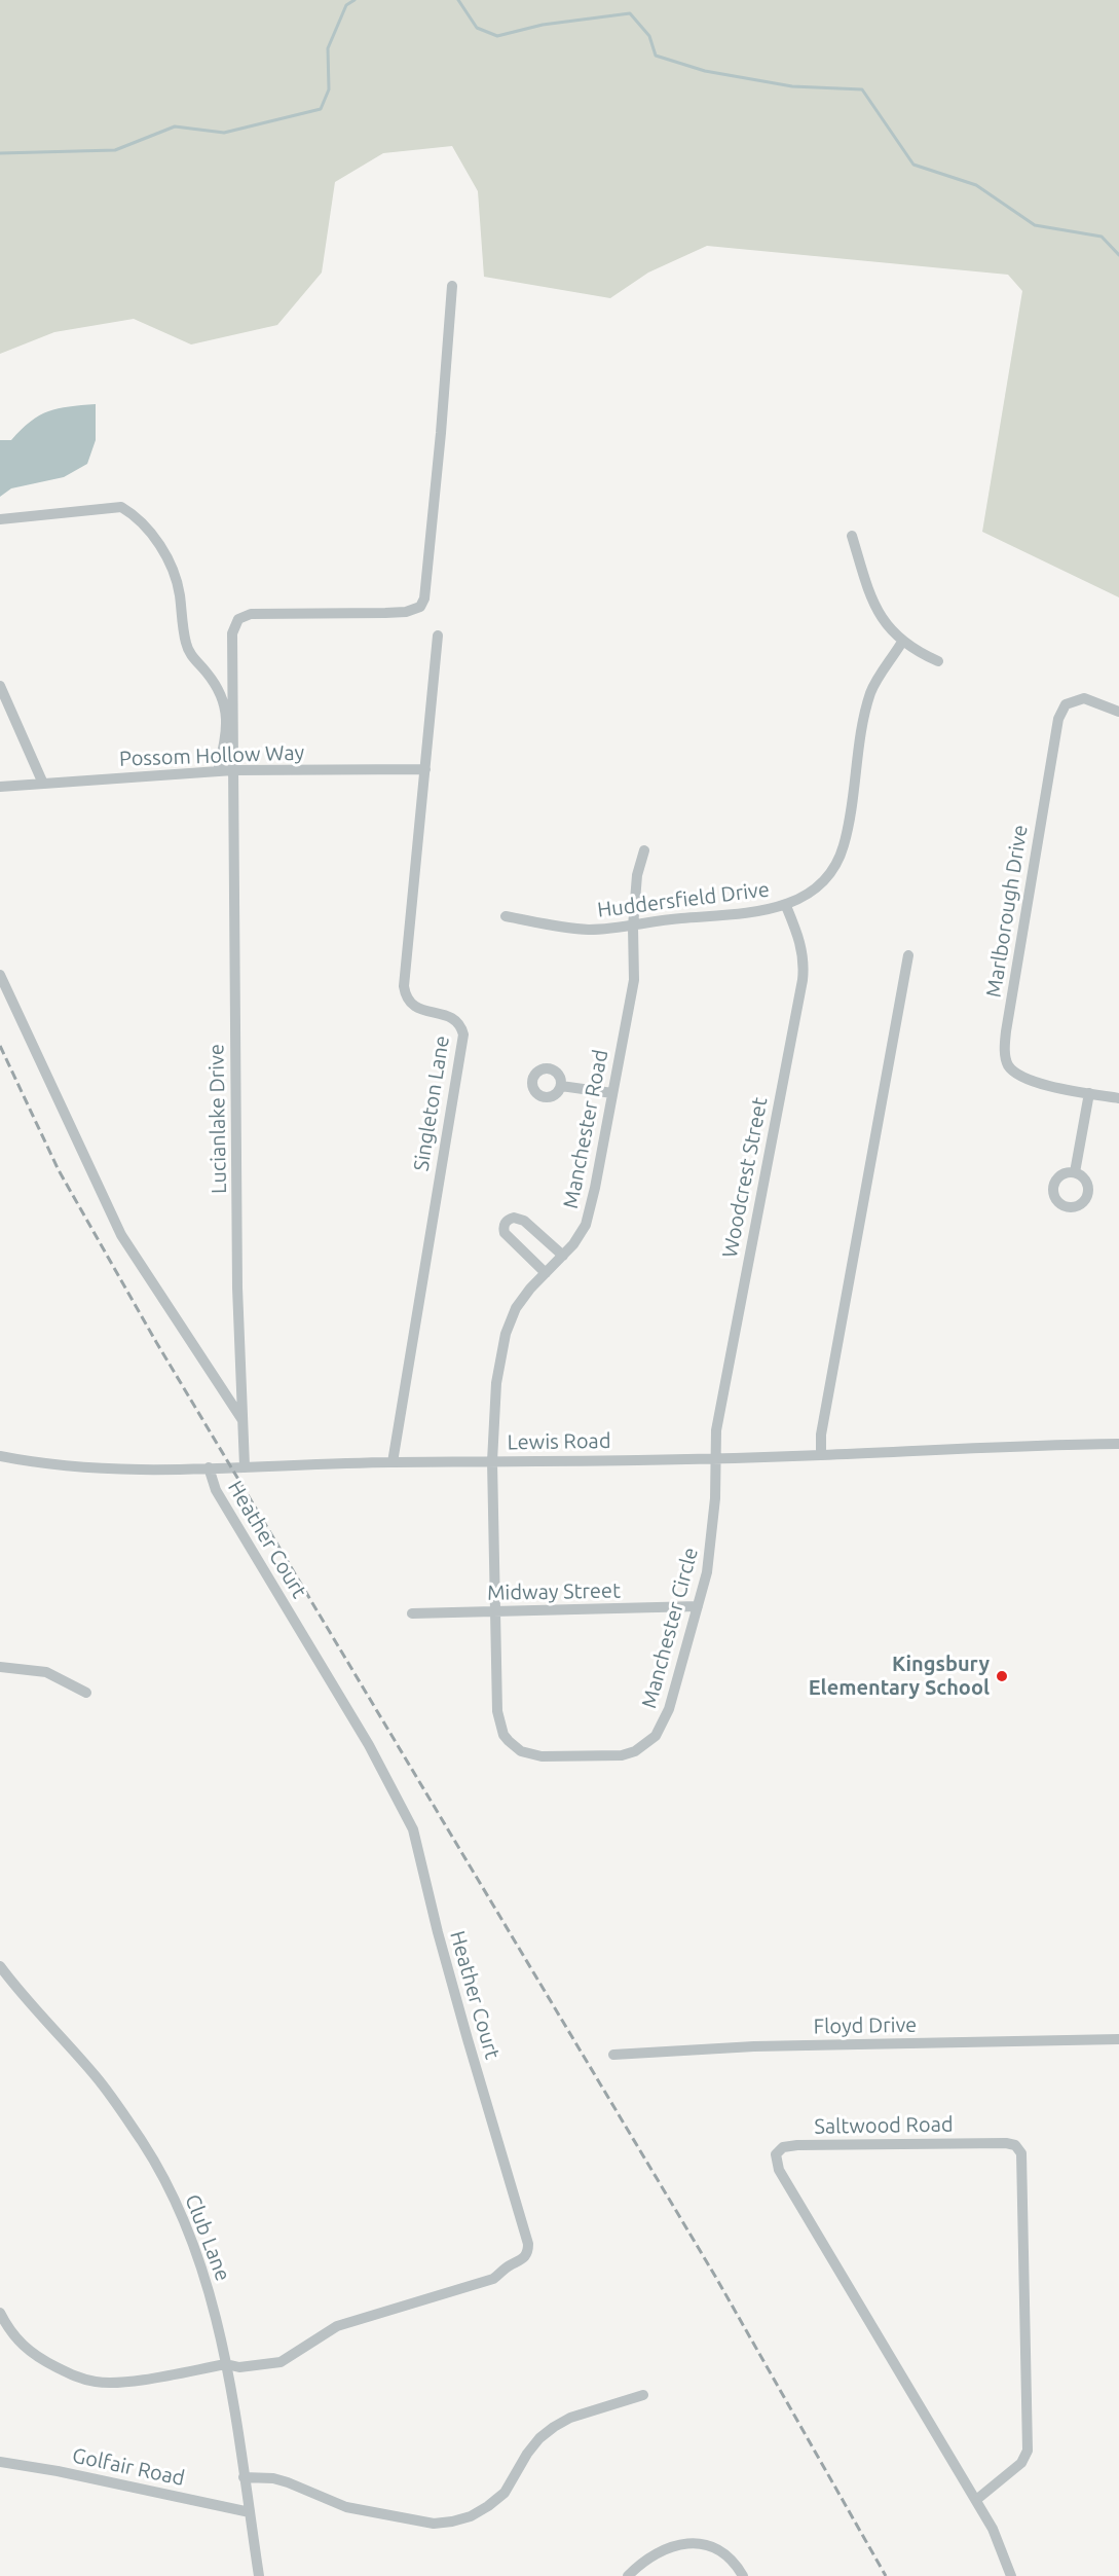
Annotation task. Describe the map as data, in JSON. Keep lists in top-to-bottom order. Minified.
{"streets":{"street":["Possom Hollow Way","Huddersfield Drive","Marlborough Drive","Singleton Lane","Lucianlake Drive","Manchester Road","Woodcrest Street","Lewis Road","Heather Court","Midway Street","Manchester Circle","Floyd Drive","Saltwood Road","Club Lane","Golfair Road"]},"crossings":[["Possom Hollow Way","Singleton Lane"],["Possom Hollow Way","Lucianlake Drive"],["Huddersfield Drive","Manchester Road"],["Huddersfield Drive","Woodcrest Street"],["Singleton Lane","Lewis Road"],["Lucianlake Drive","Lewis Road"],["Manchester Road","Lewis Road"],["Manchester Road","Manchester Circle"],["Woodcrest Street","Lewis Road"],["Woodcrest Street","Manchester Circle"],["Lewis Road","Heather Court"],["Lewis Road","Manchester Circle"],["Heather Court","Club Lane"],["Midway Street","Manchester Circle"],["Club Lane","Golfair Road"]],"places":["Kingsbury Elementary School"]}
